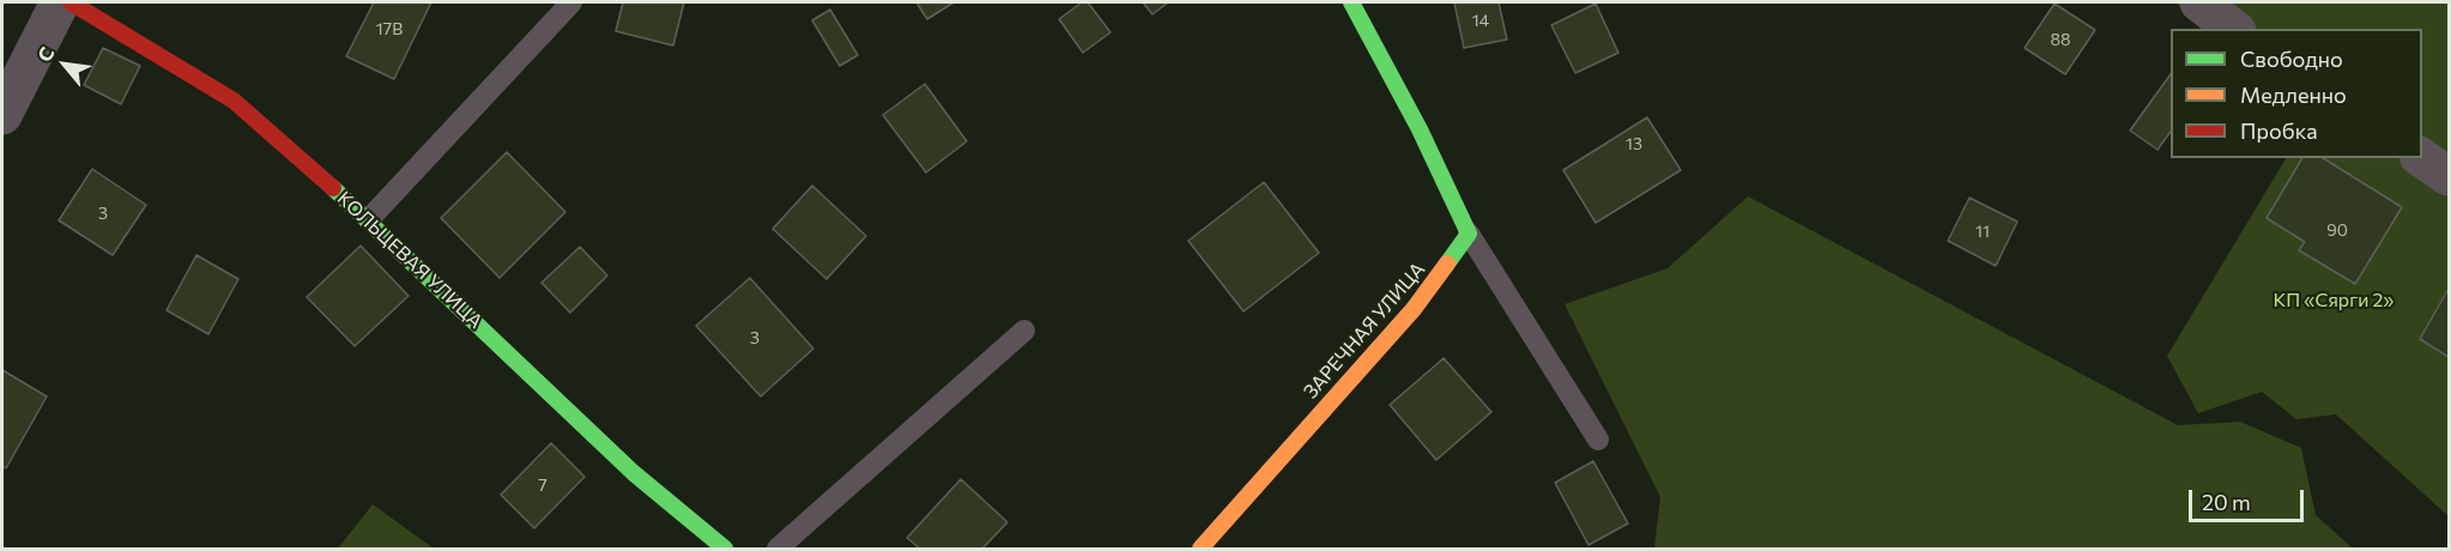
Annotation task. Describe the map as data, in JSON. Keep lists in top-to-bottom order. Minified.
{"streets":{"street":["КОЛЬЦЕВАЯ УЛИЦА","ЗАРЕЧНАЯ УЛИЦА"]},"parks":["КП «Сярги 2»"],"house_numbers":["14","17В","88","13","3","90","11","3","7"],"legend":["Свободно","Медленно","Пробка"],"scale_bar":"20 m","north":"top left"}
